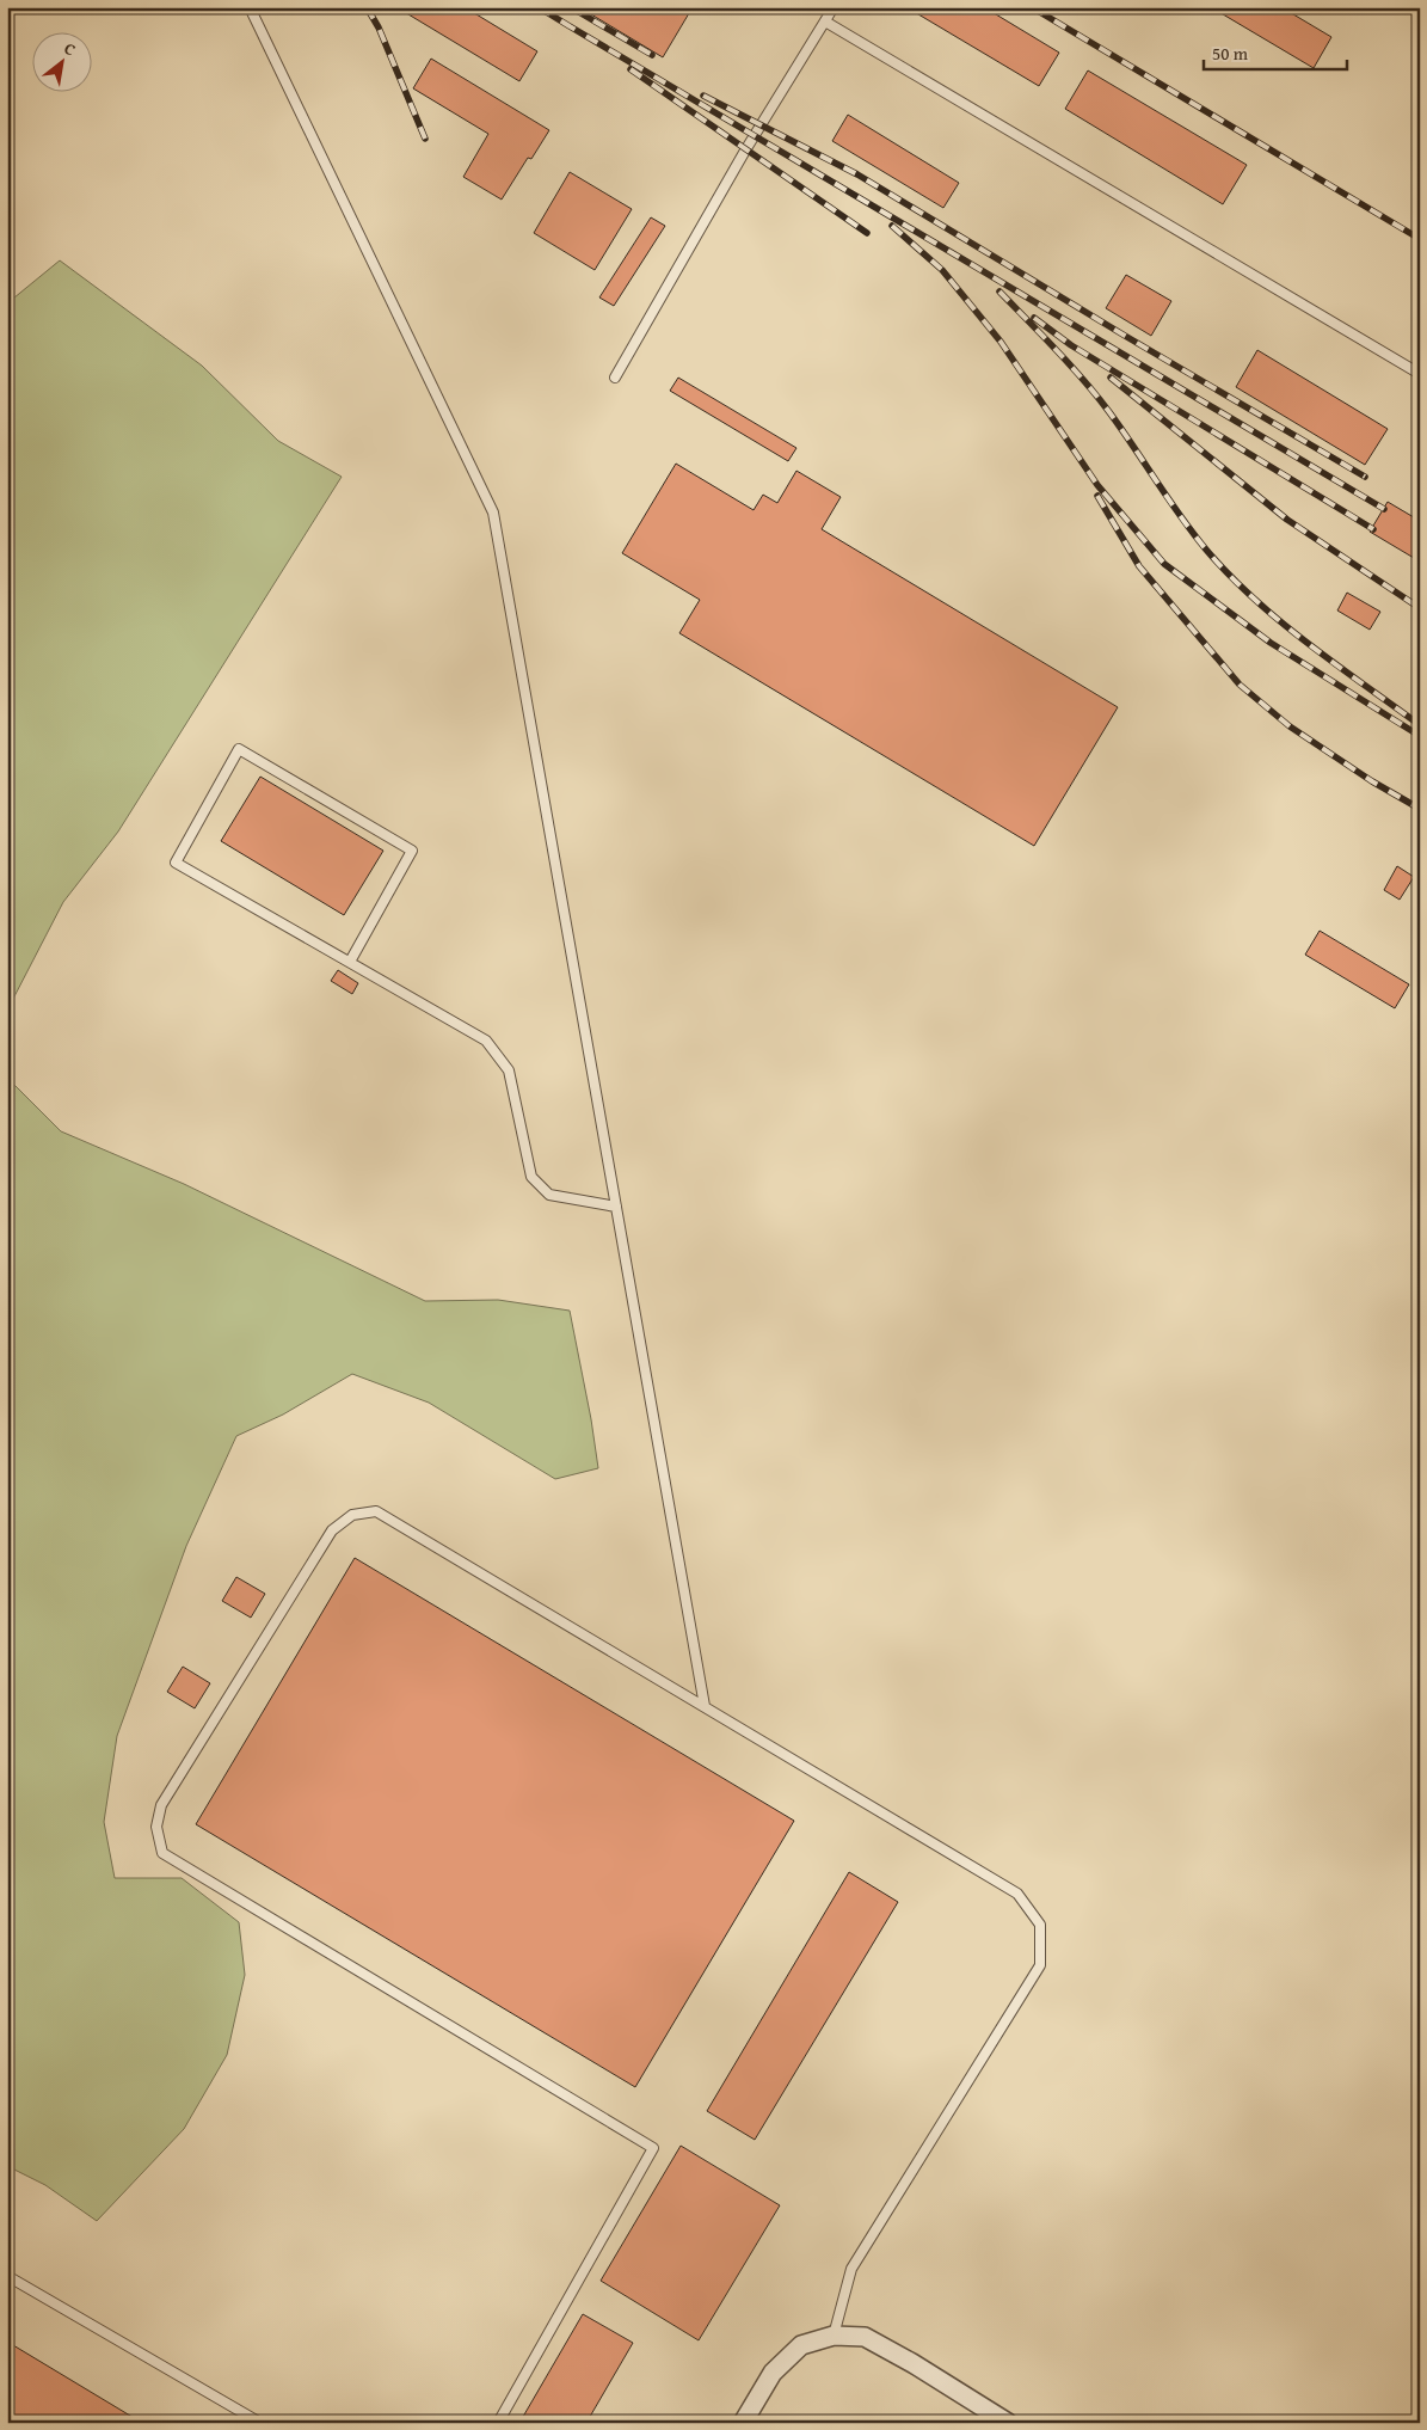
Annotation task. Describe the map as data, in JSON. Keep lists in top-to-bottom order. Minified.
{"scale_bar":"50 m","north":"top right"}
